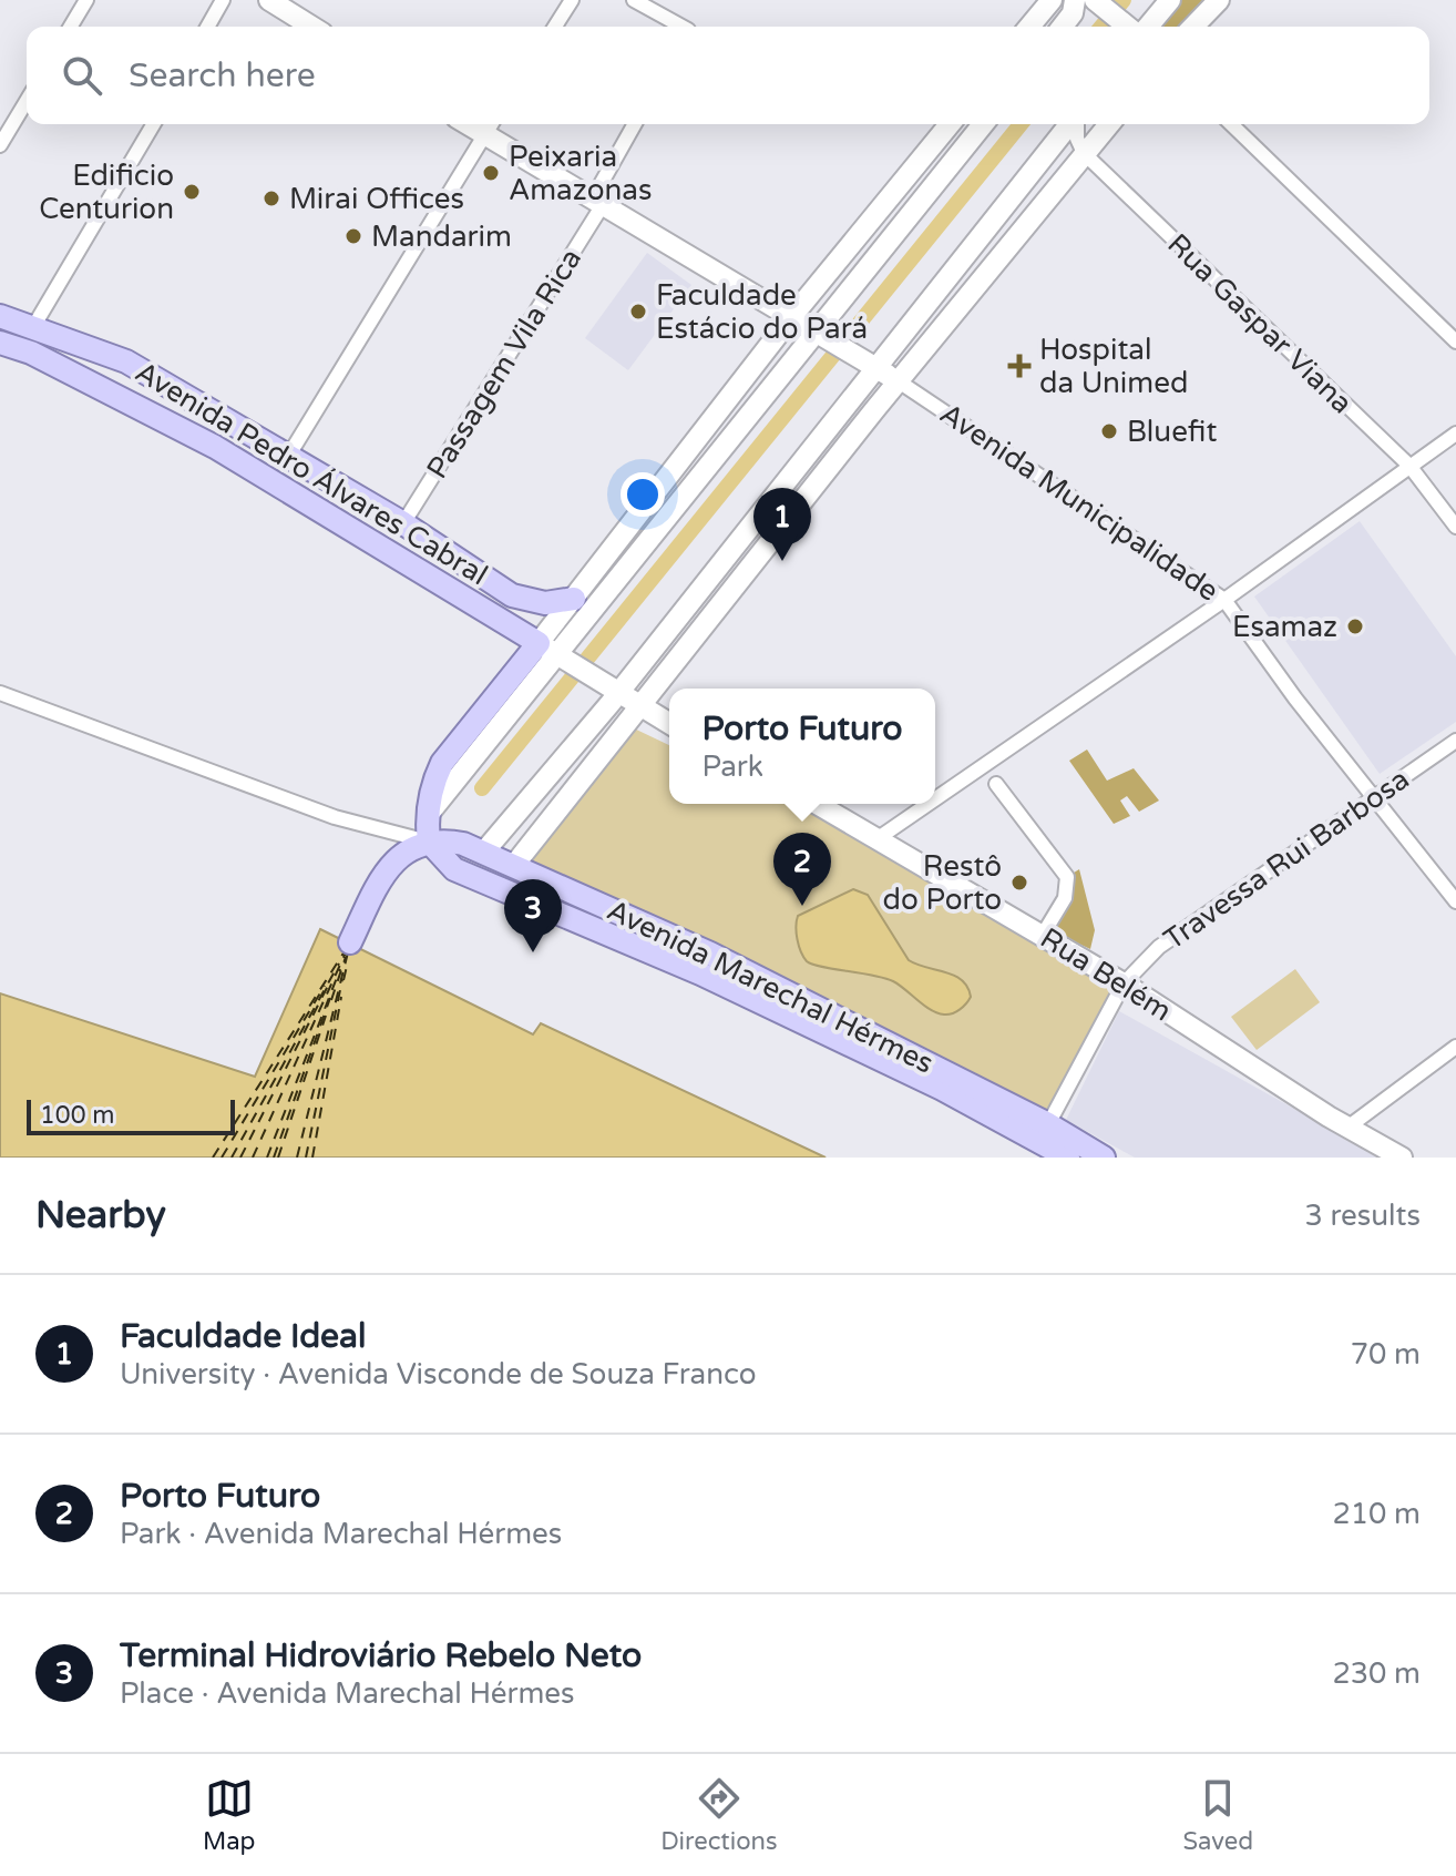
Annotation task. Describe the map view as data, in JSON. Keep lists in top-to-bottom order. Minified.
{"streets":{"main road":["Avenida Pedro Álvares Cabral","Avenida Municipalidade","Rua Belém","Avenida Marechal Hérmes"],"street":["Rua Gaspar Viana","Passagem Vila Rica","Travessa Rui Barbosa"]},"crossings":[["Passagem Vila Rica","Avenida Pedro Álvares Cabral"],["Passagem Vila Rica","Avenida Municipalidade"],["Avenida Municipalidade","Travessa Rui Barbosa"],["Travessa Rui Barbosa","Rua Belém"],["Travessa Rui Barbosa","Avenida Marechal Hérmes"]],"places":{"other":["Peixaria Amazonas","Edificio Centurion","Mirai Offices","Mandarim","Faculdade Estácio do Pará","Bluefit","Esamaz","Restô do Porto"],"health":["Hospital da Unimed"]},"scale_bar":"100 m","page":{"search":"Search here","pins":["1","2","3"],"popup":["Porto Futuro","Park"],"scale":"100 m","heading":["Nearby","3 results"],"list":[{"mark":"1","name":"Faculdade Ideal","note":"University · Avenida Visconde de Souza Franco","value":"70 m"},{"mark":"2","name":"Porto Futuro","note":"Park · Avenida Marechal Hérmes","value":"210 m"},{"mark":"3","name":"Terminal Hidroviário Rebelo Neto","note":"Place · Avenida Marechal Hérmes","value":"230 m"}],"nav":["Map","Directions","Saved"]}}
